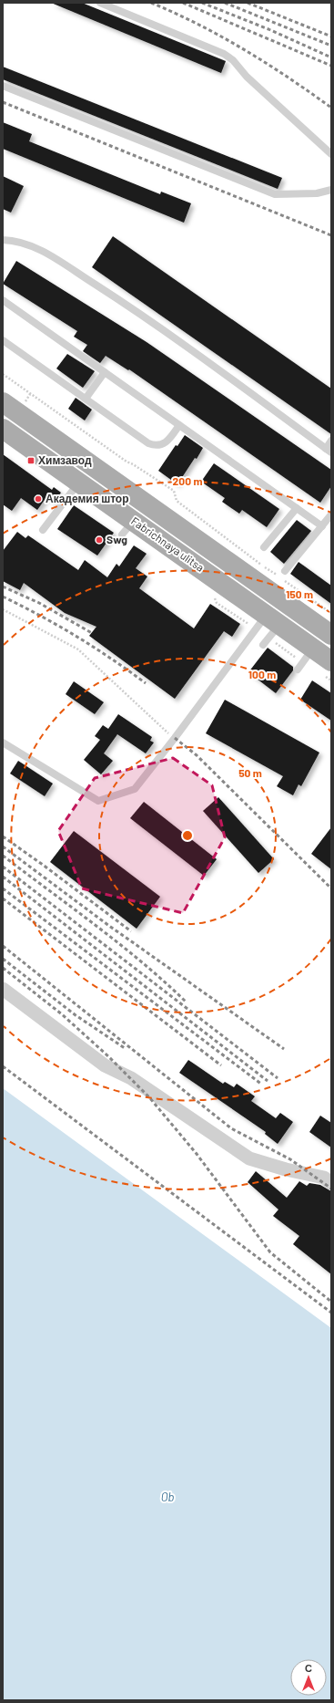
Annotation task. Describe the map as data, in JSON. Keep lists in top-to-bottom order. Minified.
{"streets":{"main road":["Fabrichnaya ulitsa"]},"water":["Ob"],"places":{"transit":["Химзавод"],"other":["Академия штор","Swg"]},"north":"top","rings":["200 m","150 m","100 m","50 m"]}
